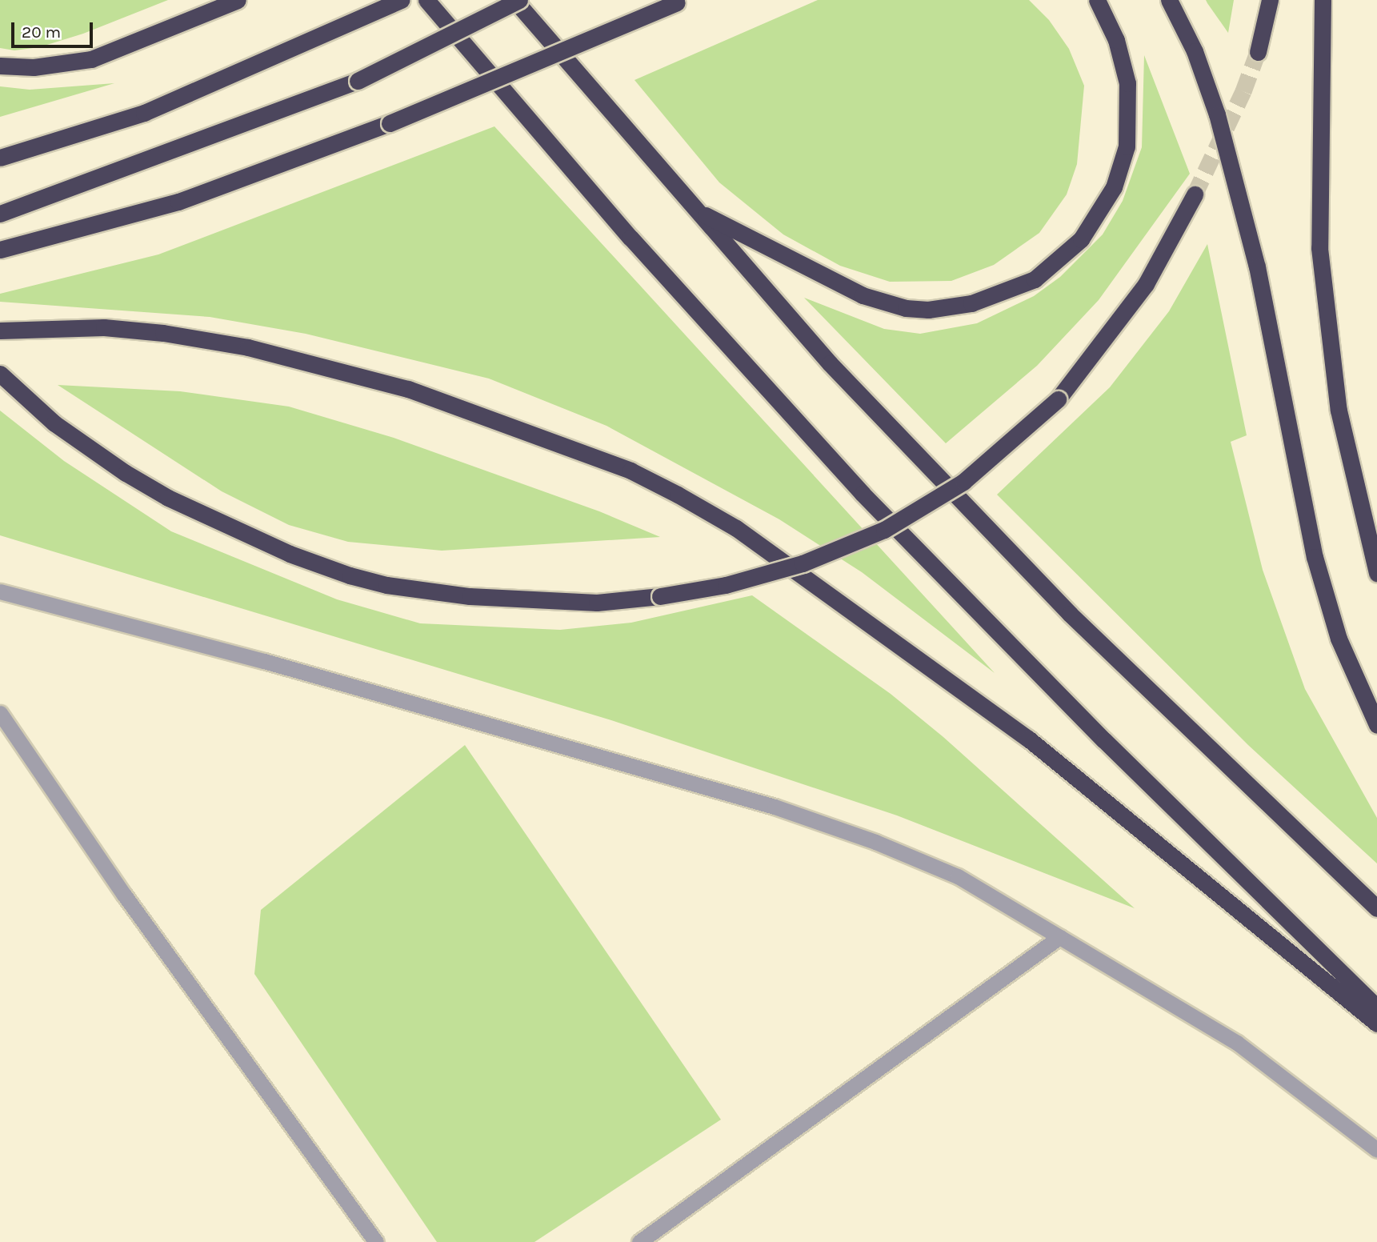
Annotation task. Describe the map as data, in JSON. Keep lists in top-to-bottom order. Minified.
{"scale_bar":"20 m"}
